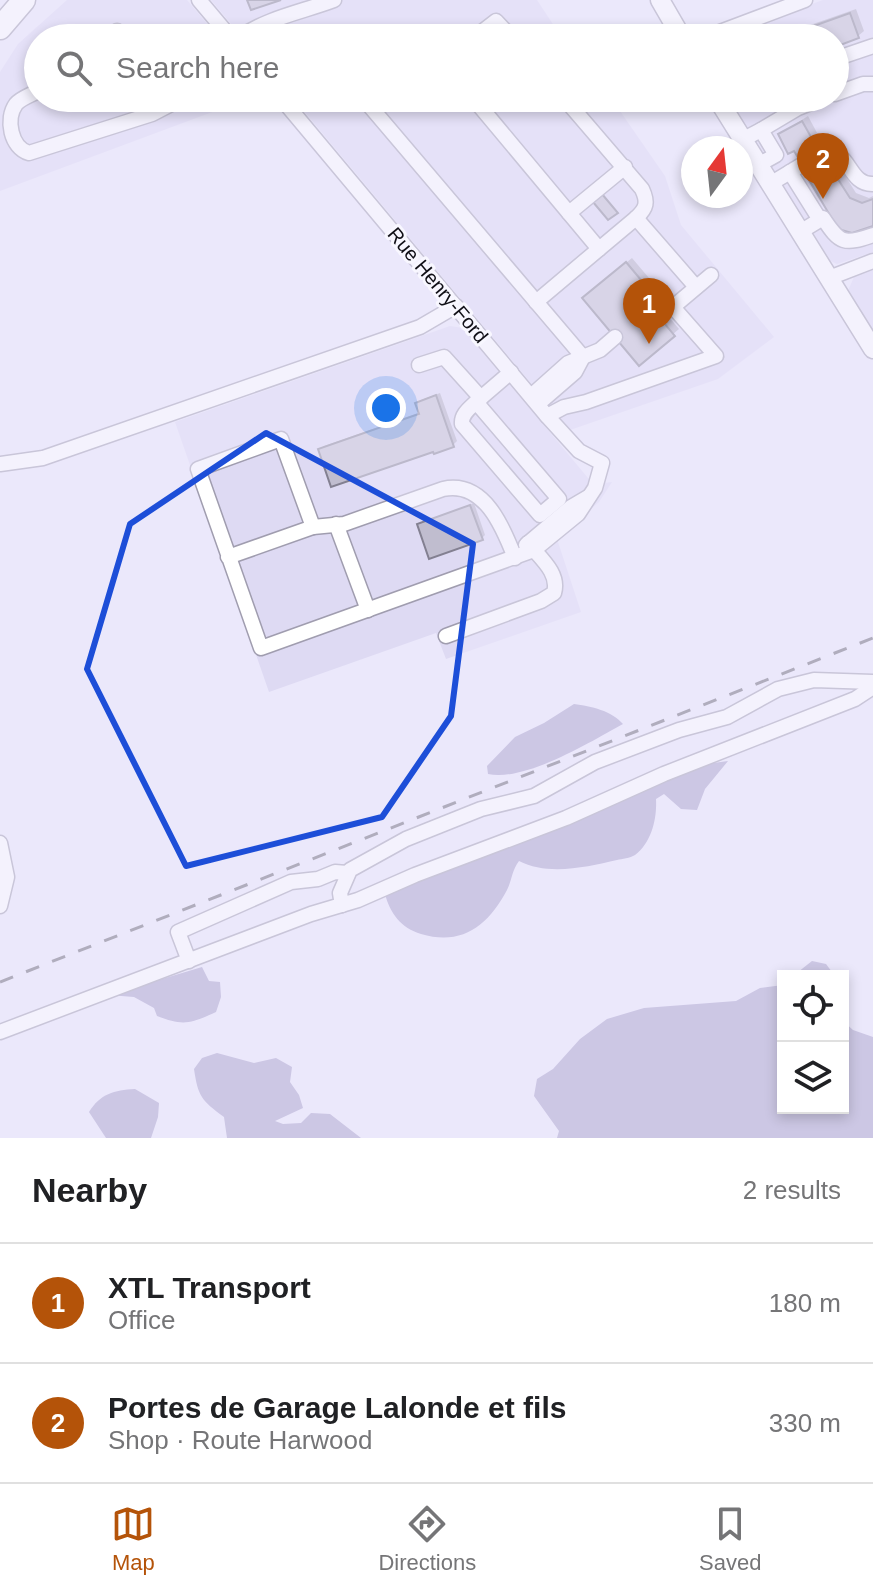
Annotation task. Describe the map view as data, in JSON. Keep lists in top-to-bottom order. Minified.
{"streets":{"street":["Rue Henry-Ford"]},"north":"top","page":{"search":"Search here","pins":["2","1"],"heading":["Nearby","2 results"],"list":[{"mark":"1","name":"XTL Transport","note":"Office","value":"180 m"},{"mark":"2","name":"Portes de Garage Lalonde et fils","note":"Shop · Route Harwood","value":"330 m"}],"nav":["Map","Directions","Saved"]}}
